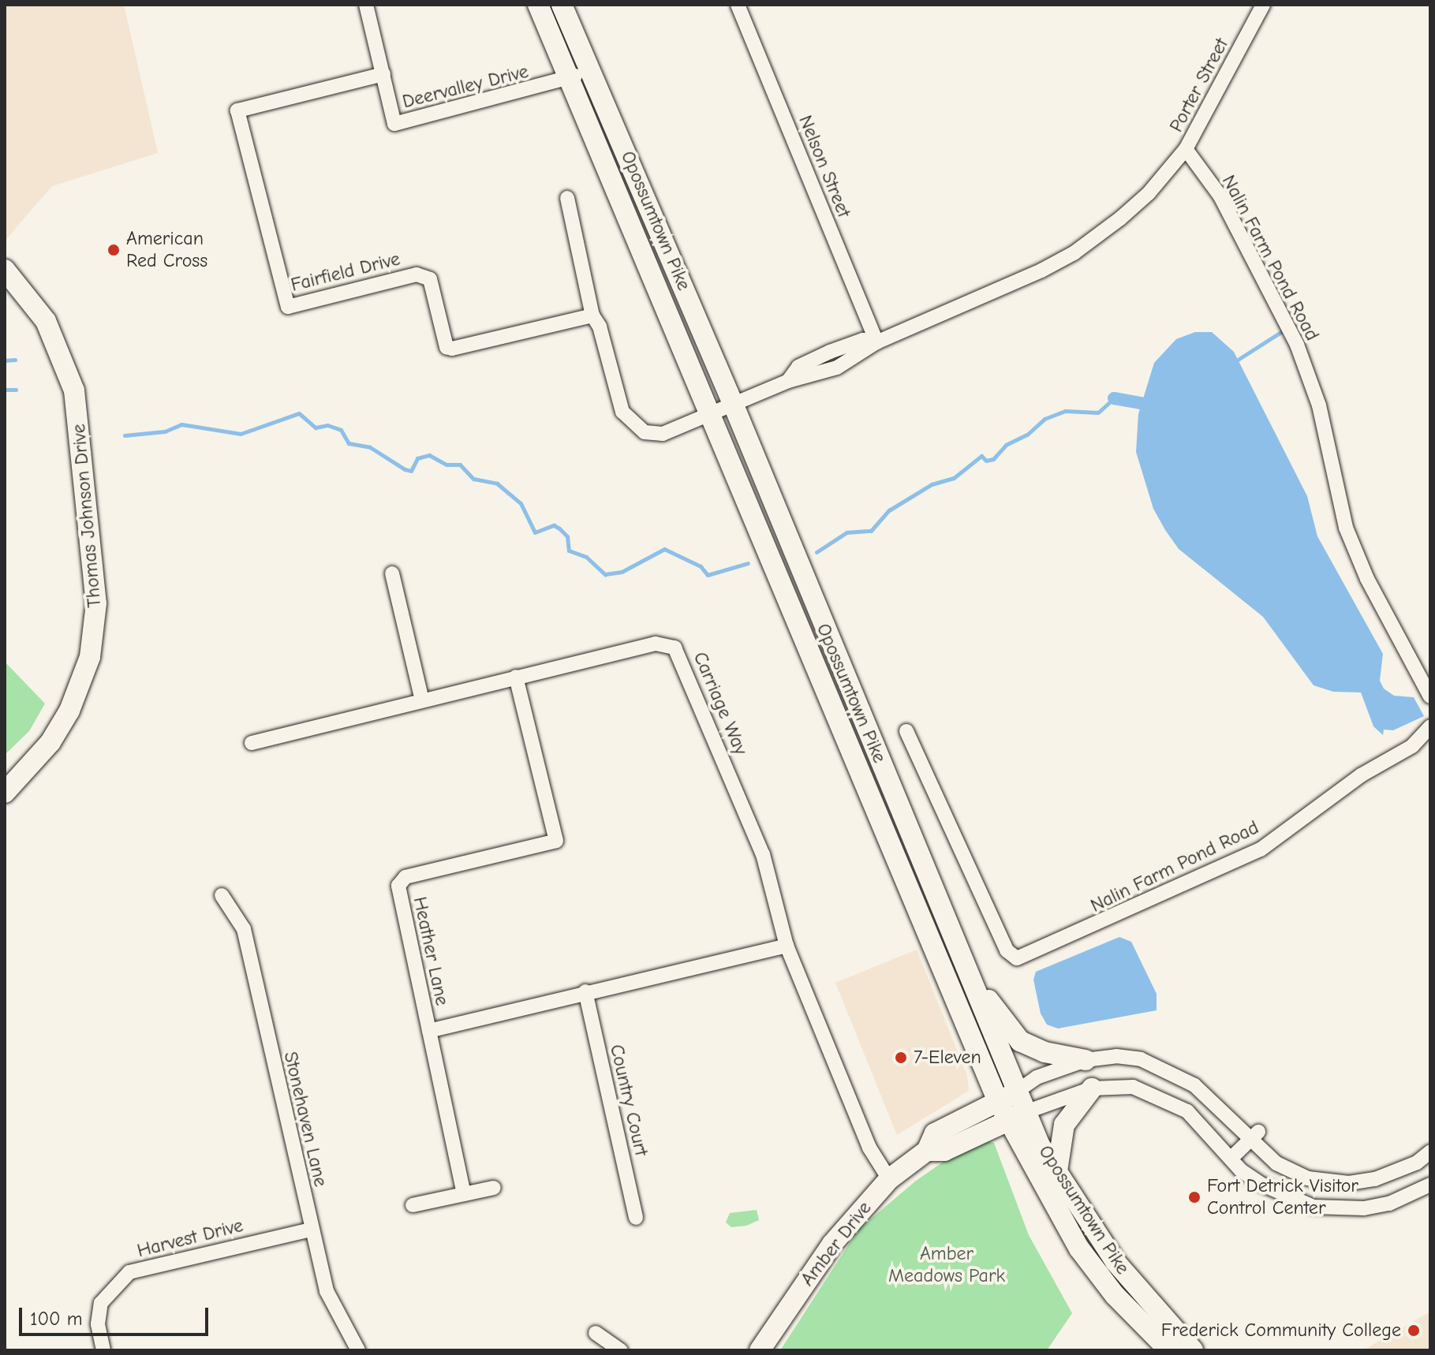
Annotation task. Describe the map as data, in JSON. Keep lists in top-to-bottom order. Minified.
{"streets":{"main road":["Opossumtown Pike","Thomas Johnson Drive","Amber Drive"],"street":["Porter Street","Deervalley Drive","Nelson Street","Nalin Farm Pond Road","Fairfield Drive","Carriage Way","Heather Lane","Country Court","Stonehaven Lane","Harvest Drive"]},"crossings":[["Porter Street","Nalin Farm Pond Road"],["Deervalley Drive","Opossumtown Pike"],["Deervalley Drive","Fairfield Drive"],["Opossumtown Pike","Amber Drive"],["Carriage Way","Heather Lane"],["Carriage Way","Amber Drive"],["Heather Lane","Country Court"],["Stonehaven Lane","Harvest Drive"]],"parks":["Amber Meadows Park"],"places":["American Red Cross","7-Eleven","Fort Detrick Visitor Control Center","Frederick Community College"],"scale_bar":"100 m"}
